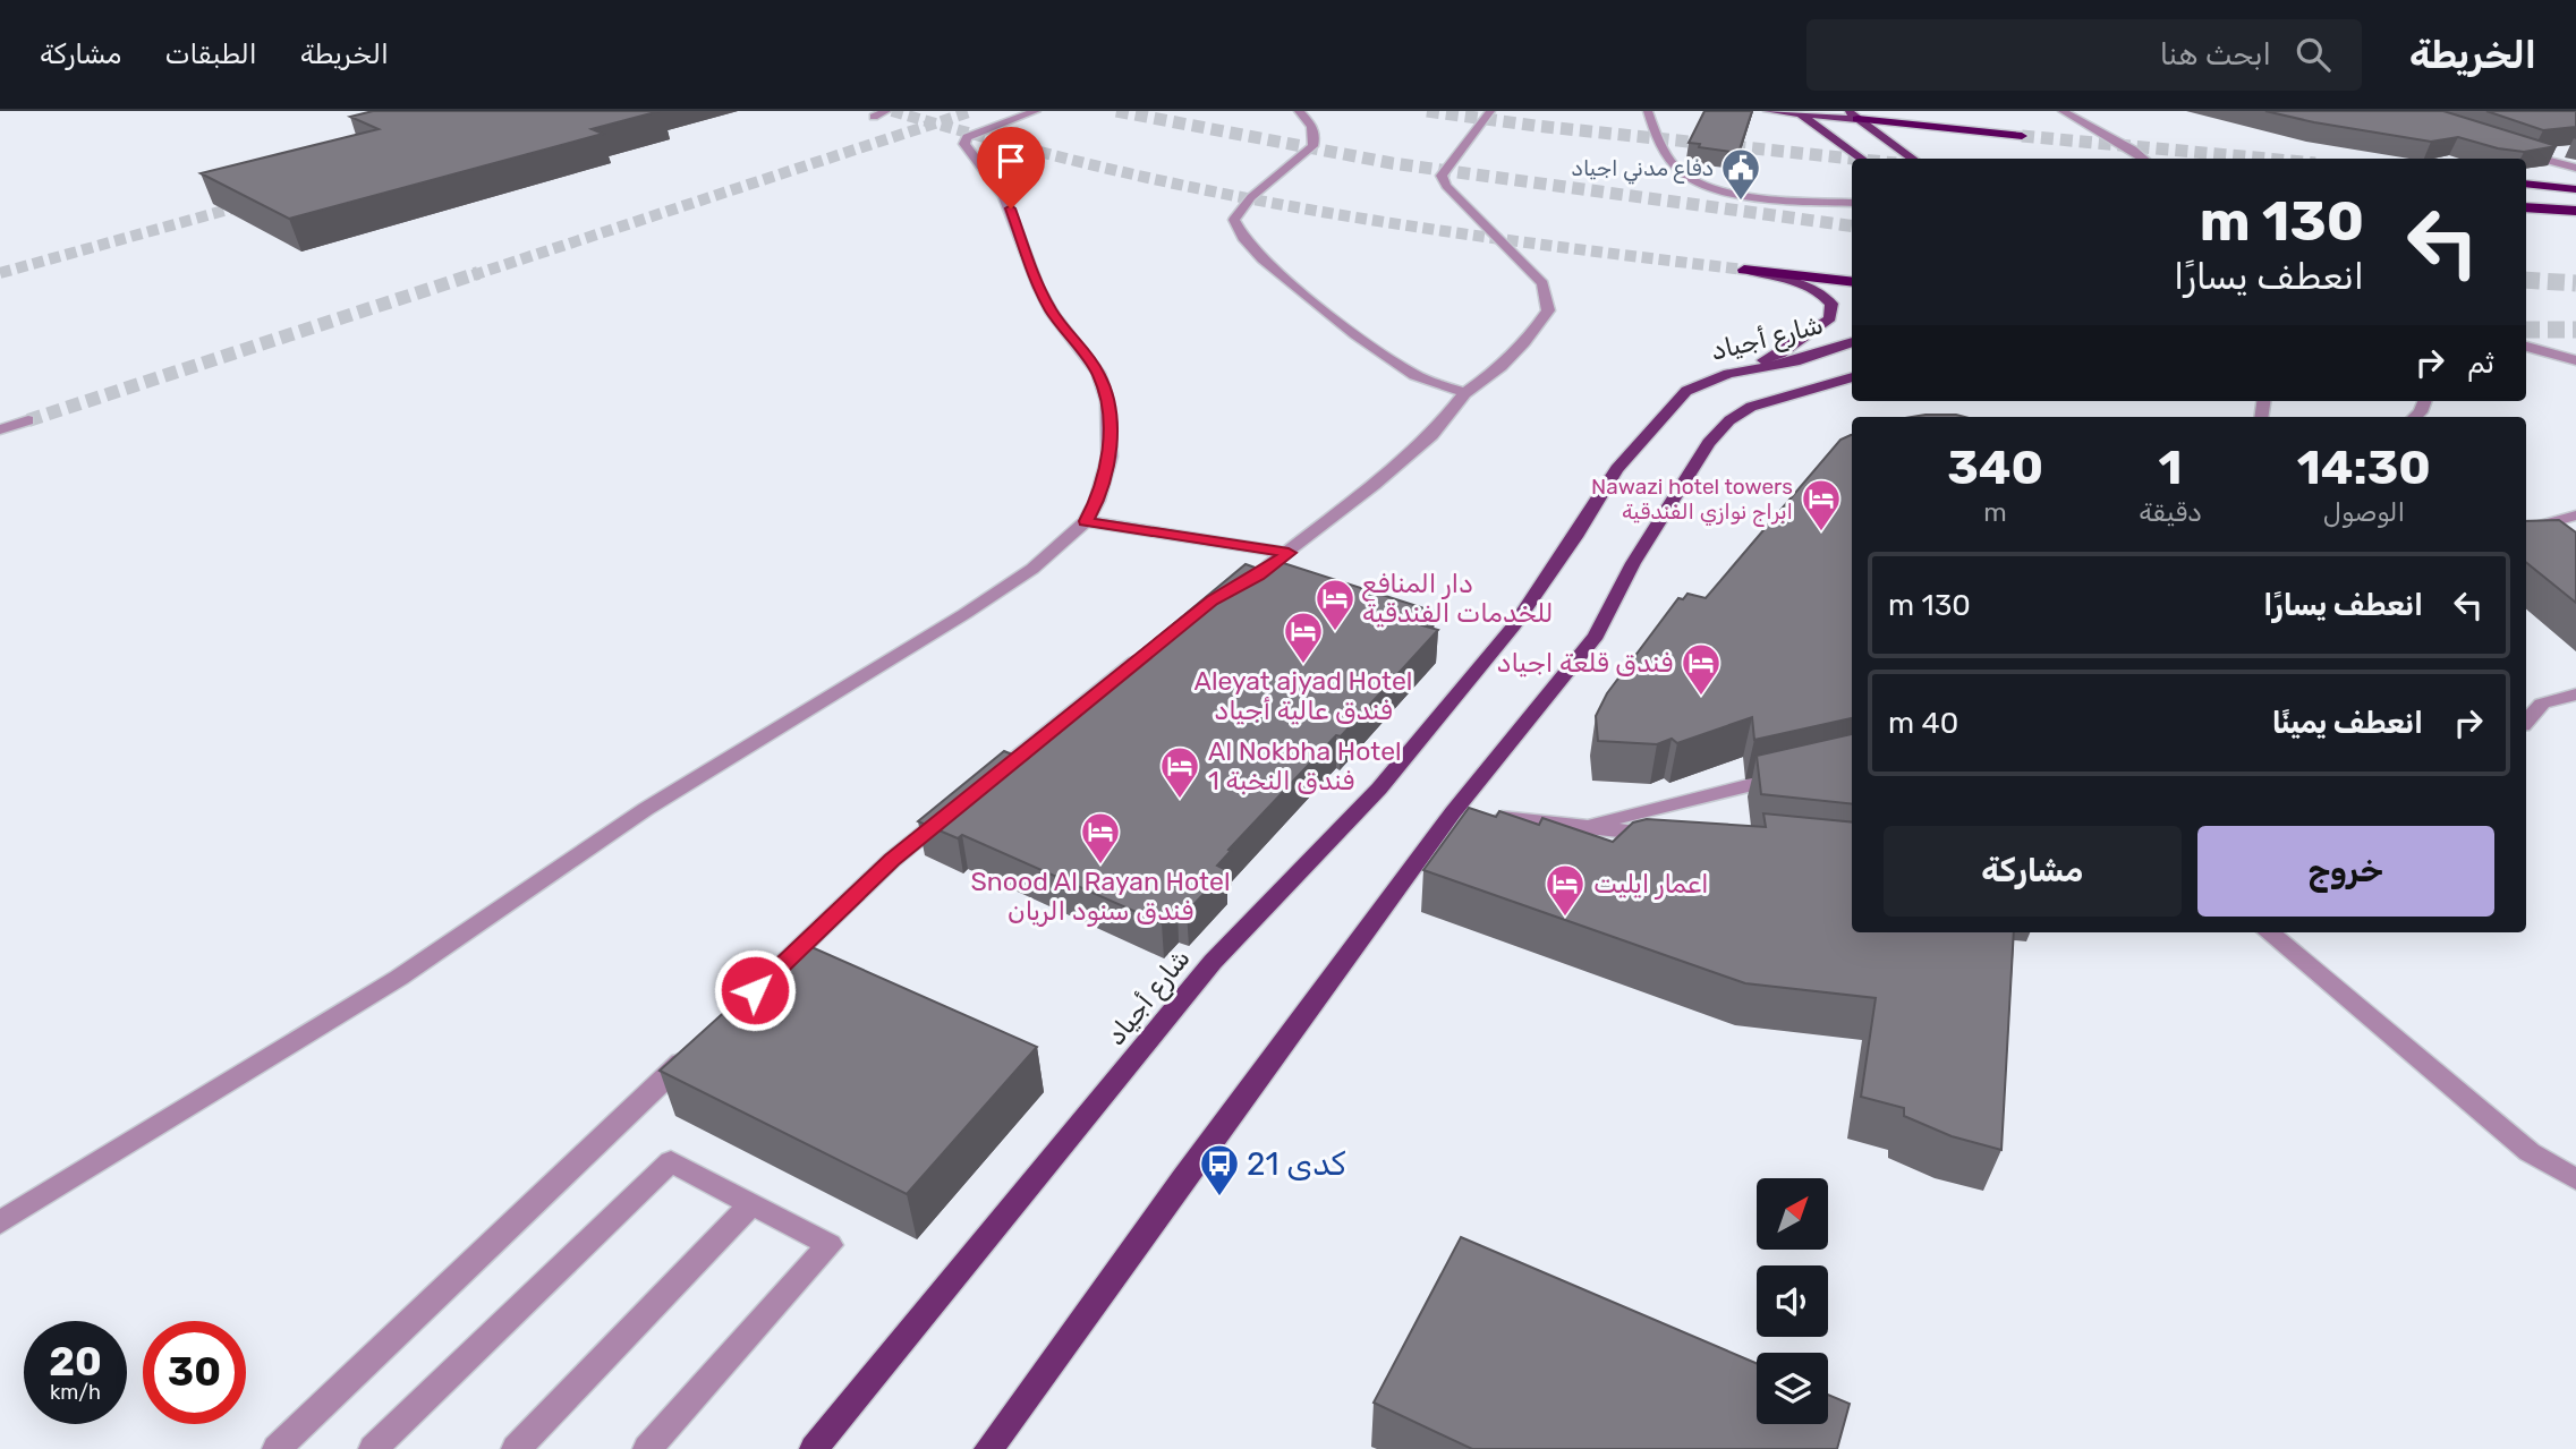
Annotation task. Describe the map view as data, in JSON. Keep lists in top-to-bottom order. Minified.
{"streets":{"main road":["شارع أجياد"]},"places":{"public building":["دفاع مدني اجياد"],"hotel":["Nawazi hotel towers ابراج نوازي الفندقية","دار المنافع للخدمات الفندقية","Aleyat ajyad Hotel فندق عالية أجياد","فندق قلعة اجياد","Al Nokbha Hotel 1 فندق النخبة","Snood Al Rayan Hotel فندق سنود الريان","اعمار ايليت"],"bus stop":["كدى 21"]},"north":"top right","page":{"header":"الخريطة","search":"ابحث هنا","nav":["الخريطة","الطبقات","مشاركة"],"turn":["130 m","انعطف يسارًا"],"then":"ثم","eta":["14:30","الوصول","1","دقيقة","340","m"],"list":[{"name":"انعطف يسارًا","value":"130 m"},{"name":"انعطف يمينًا","value":"40 m"}],"buttons":["خروج","مشاركة"],"speed":"20 km/h","limit":"30"}}
